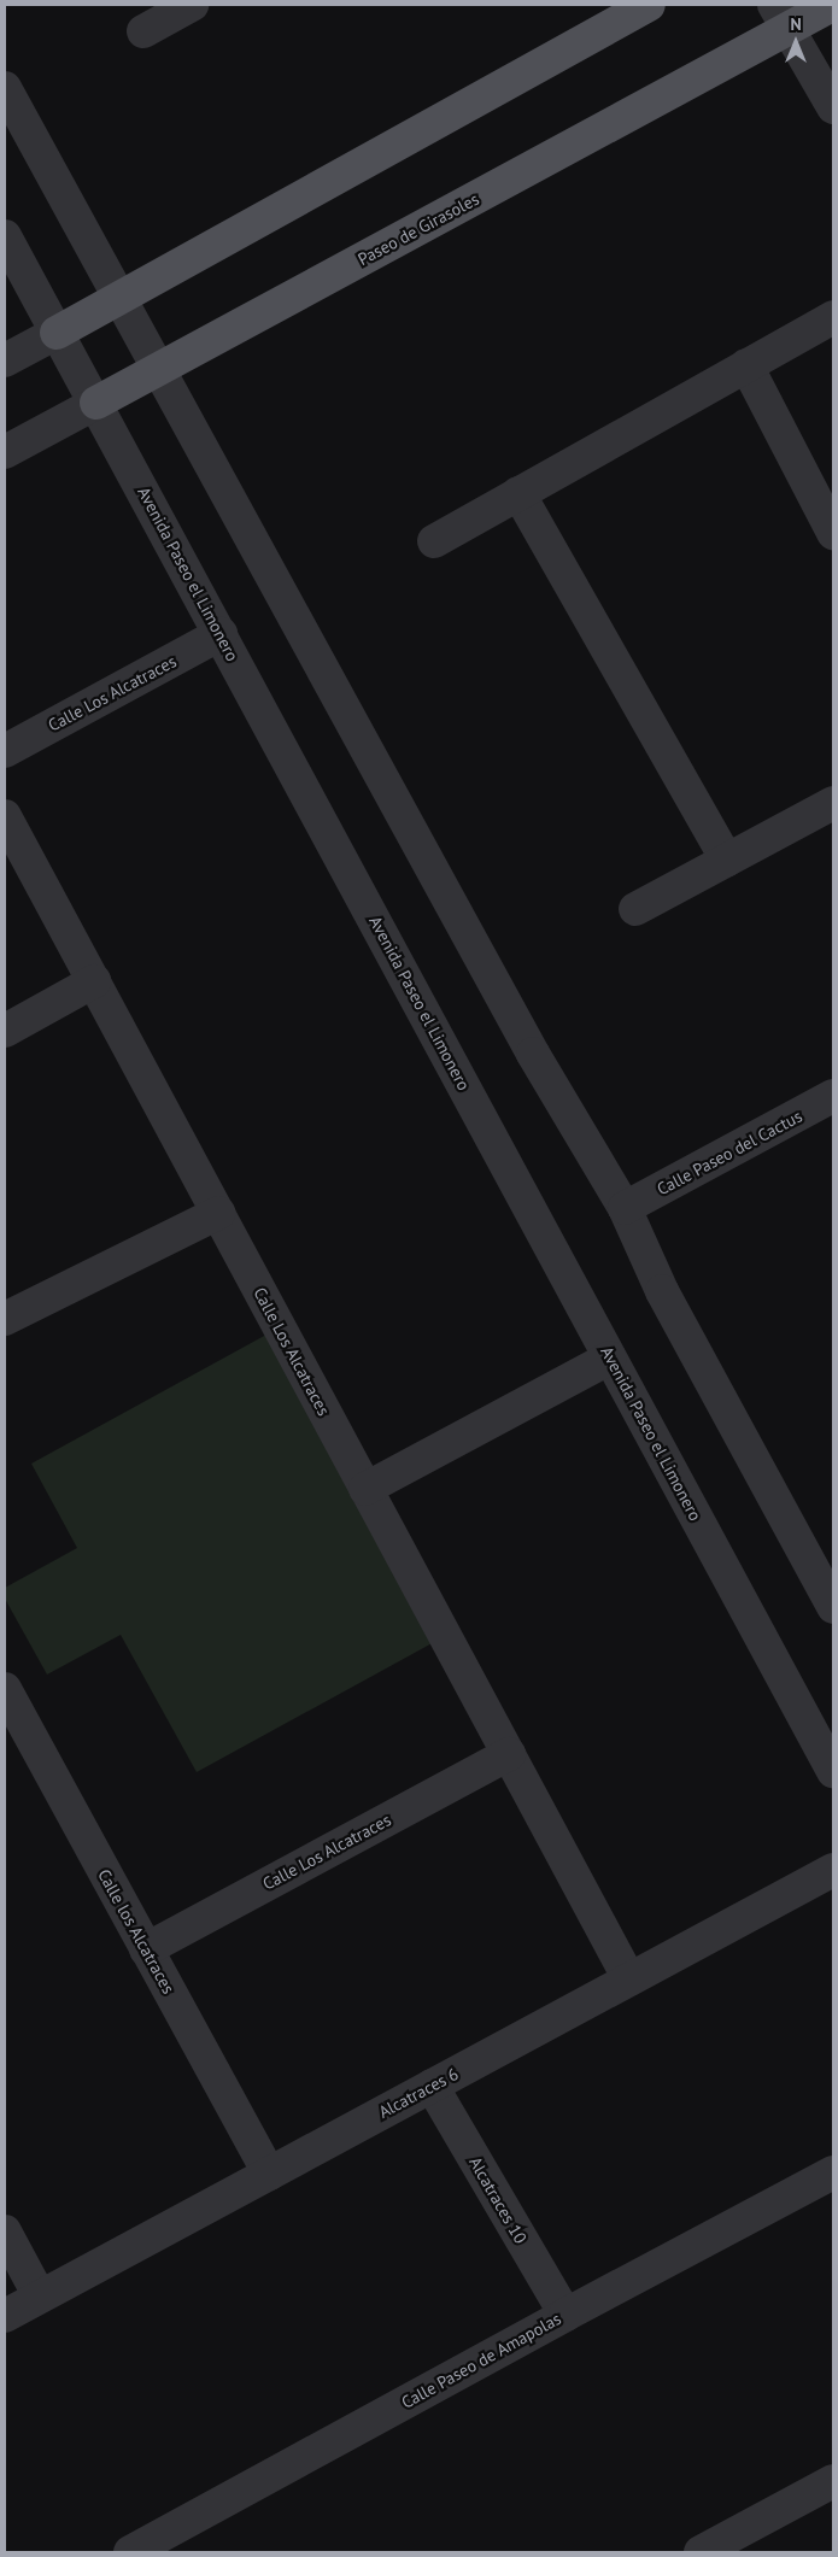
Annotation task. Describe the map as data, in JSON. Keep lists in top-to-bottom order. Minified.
{"streets":{"main road":["Paseo de Girasoles"],"street":["Avenida Paseo el Limonero","Calle Los Alcatraces","Calle Paseo del Cactus","Calle los Alcatraces","Alcatraces 6","Alcatraces 10","Calle Paseo de Amapolas"]},"crossings":[["Paseo de Girasoles","Avenida Paseo el Limonero"],["Avenida Paseo el Limonero","Calle Los Alcatraces"],["Calle Los Alcatraces","Calle los Alcatraces"],["Calle Los Alcatraces","Alcatraces 6"],["Calle los Alcatraces","Alcatraces 6"],["Alcatraces 6","Alcatraces 10"],["Alcatraces 10","Calle Paseo de Amapolas"]],"north":"top"}
